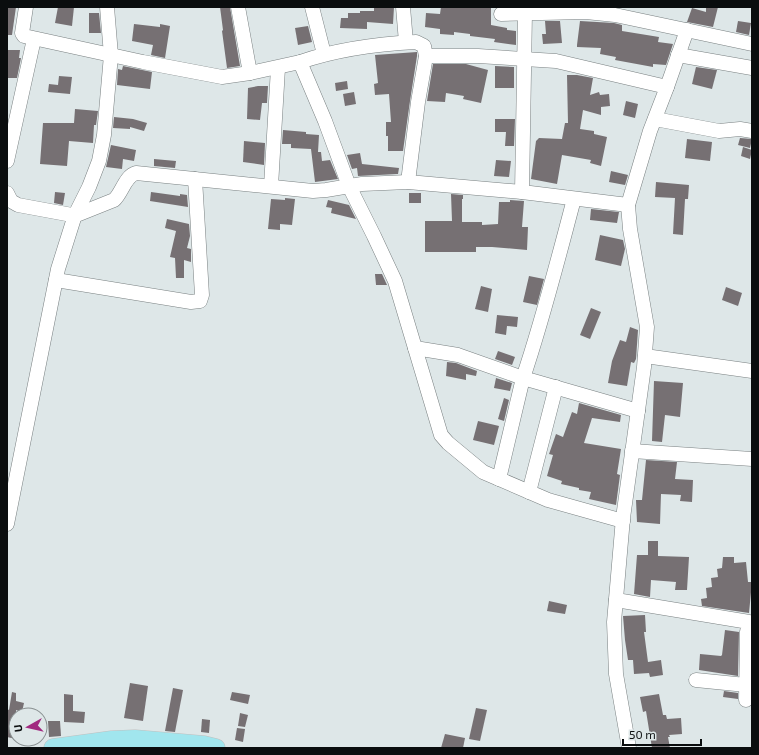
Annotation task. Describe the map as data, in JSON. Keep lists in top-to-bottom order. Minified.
{"scale_bar":"50 m","north":"left"}
